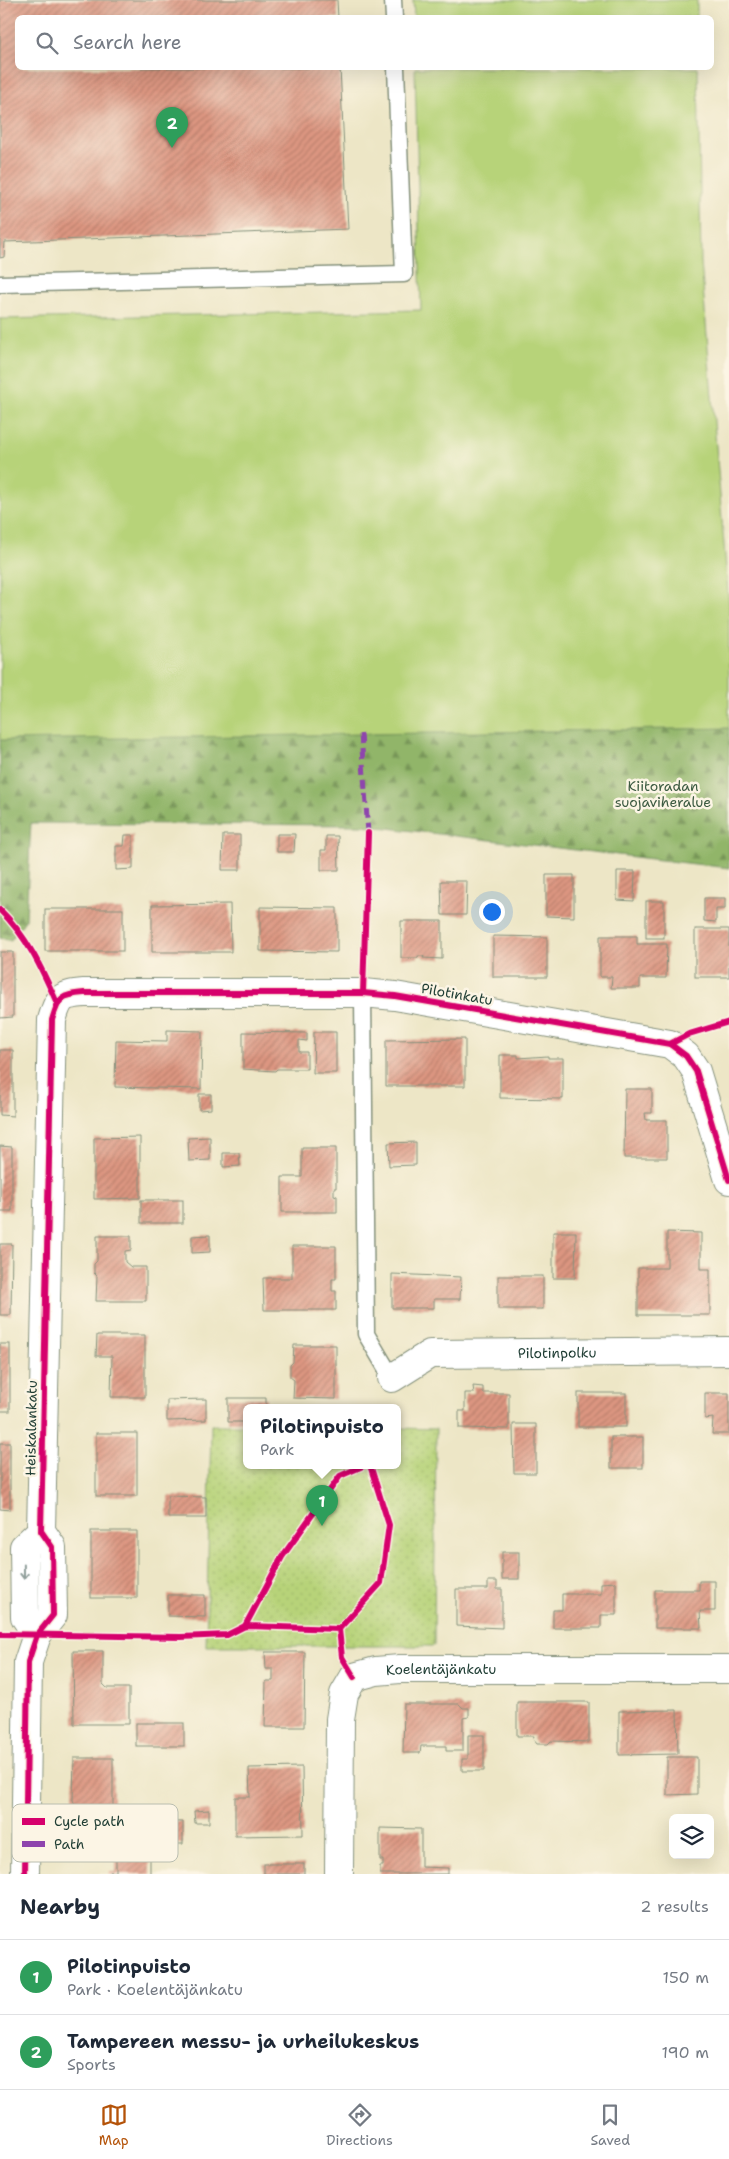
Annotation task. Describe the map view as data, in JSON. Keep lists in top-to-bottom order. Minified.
{"streets":{"street":["Pilotinkatu","Pilotinpolku","Heiskalankatu","Koelentäjänkatu"]},"crossings":[["Pilotinkatu","Heiskalankatu"]],"parks":["Kiitoradan suojaviheralue"],"legend":["Cycle path","Path"],"page":{"search":"Search here","pins":["2","1"],"popup":["Pilotinpuisto","Park"],"heading":["Nearby","2 results"],"list":[{"mark":"1","name":"Pilotinpuisto","note":"Park · Koelentäjänkatu","value":"150 m"},{"mark":"2","name":"Tampereen messu- ja urheilukeskus","note":"Sports","value":"190 m"}],"nav":["Map","Directions","Saved"]}}
